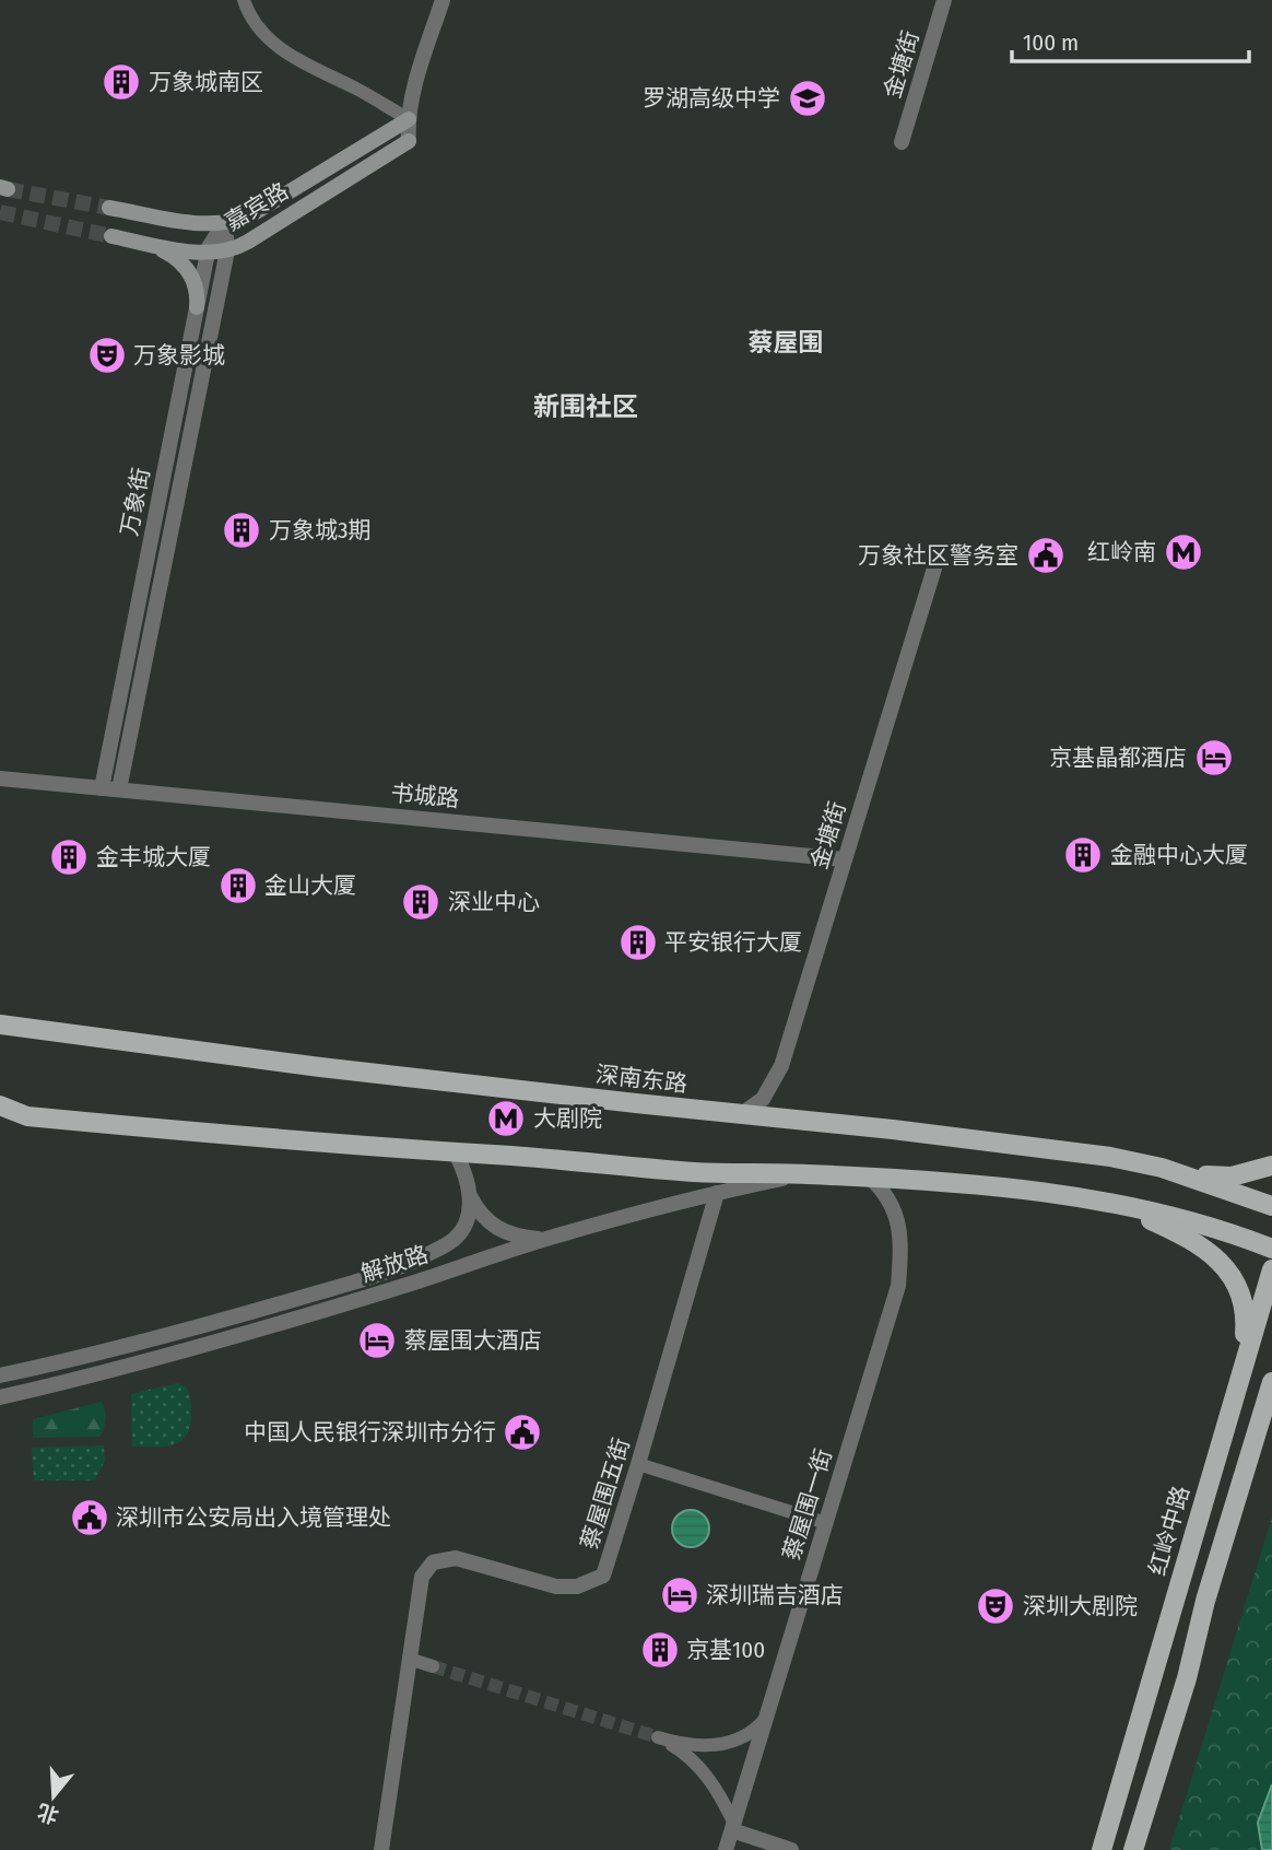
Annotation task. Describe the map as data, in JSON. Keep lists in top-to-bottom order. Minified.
{"streets":{"main road":["嘉宾路","深南东路","红岭中路"],"street":["金塘街","万象街","书城路","解放路","蔡屋围五街","蔡屋围一街"]},"crossings":[["金塘街","书城路"],["金塘街","深南东路"],["嘉宾路","万象街"],["万象街","书城路"],["解放路","蔡屋围五街"]],"districts":["蔡屋围","新围社区"],"places":{"building":["万象城南区","万象城3期","金融中心大厦","金丰城大厦","金山大厦","深业中心","平安银行大厦","京基100"],"school or university":["罗湖高级中学"],"theatre":["万象影城","深圳大剧院"],"metro station":["红岭南","大剧院"],"public building":["万象社区警务室","中国人民银行深圳市分行","深圳市公安局出入境管理处"],"hotel":["京基晶都酒店","蔡屋围大酒店","深圳瑞吉酒店"]},"scale_bar":"100 m","north":"bottom"}
